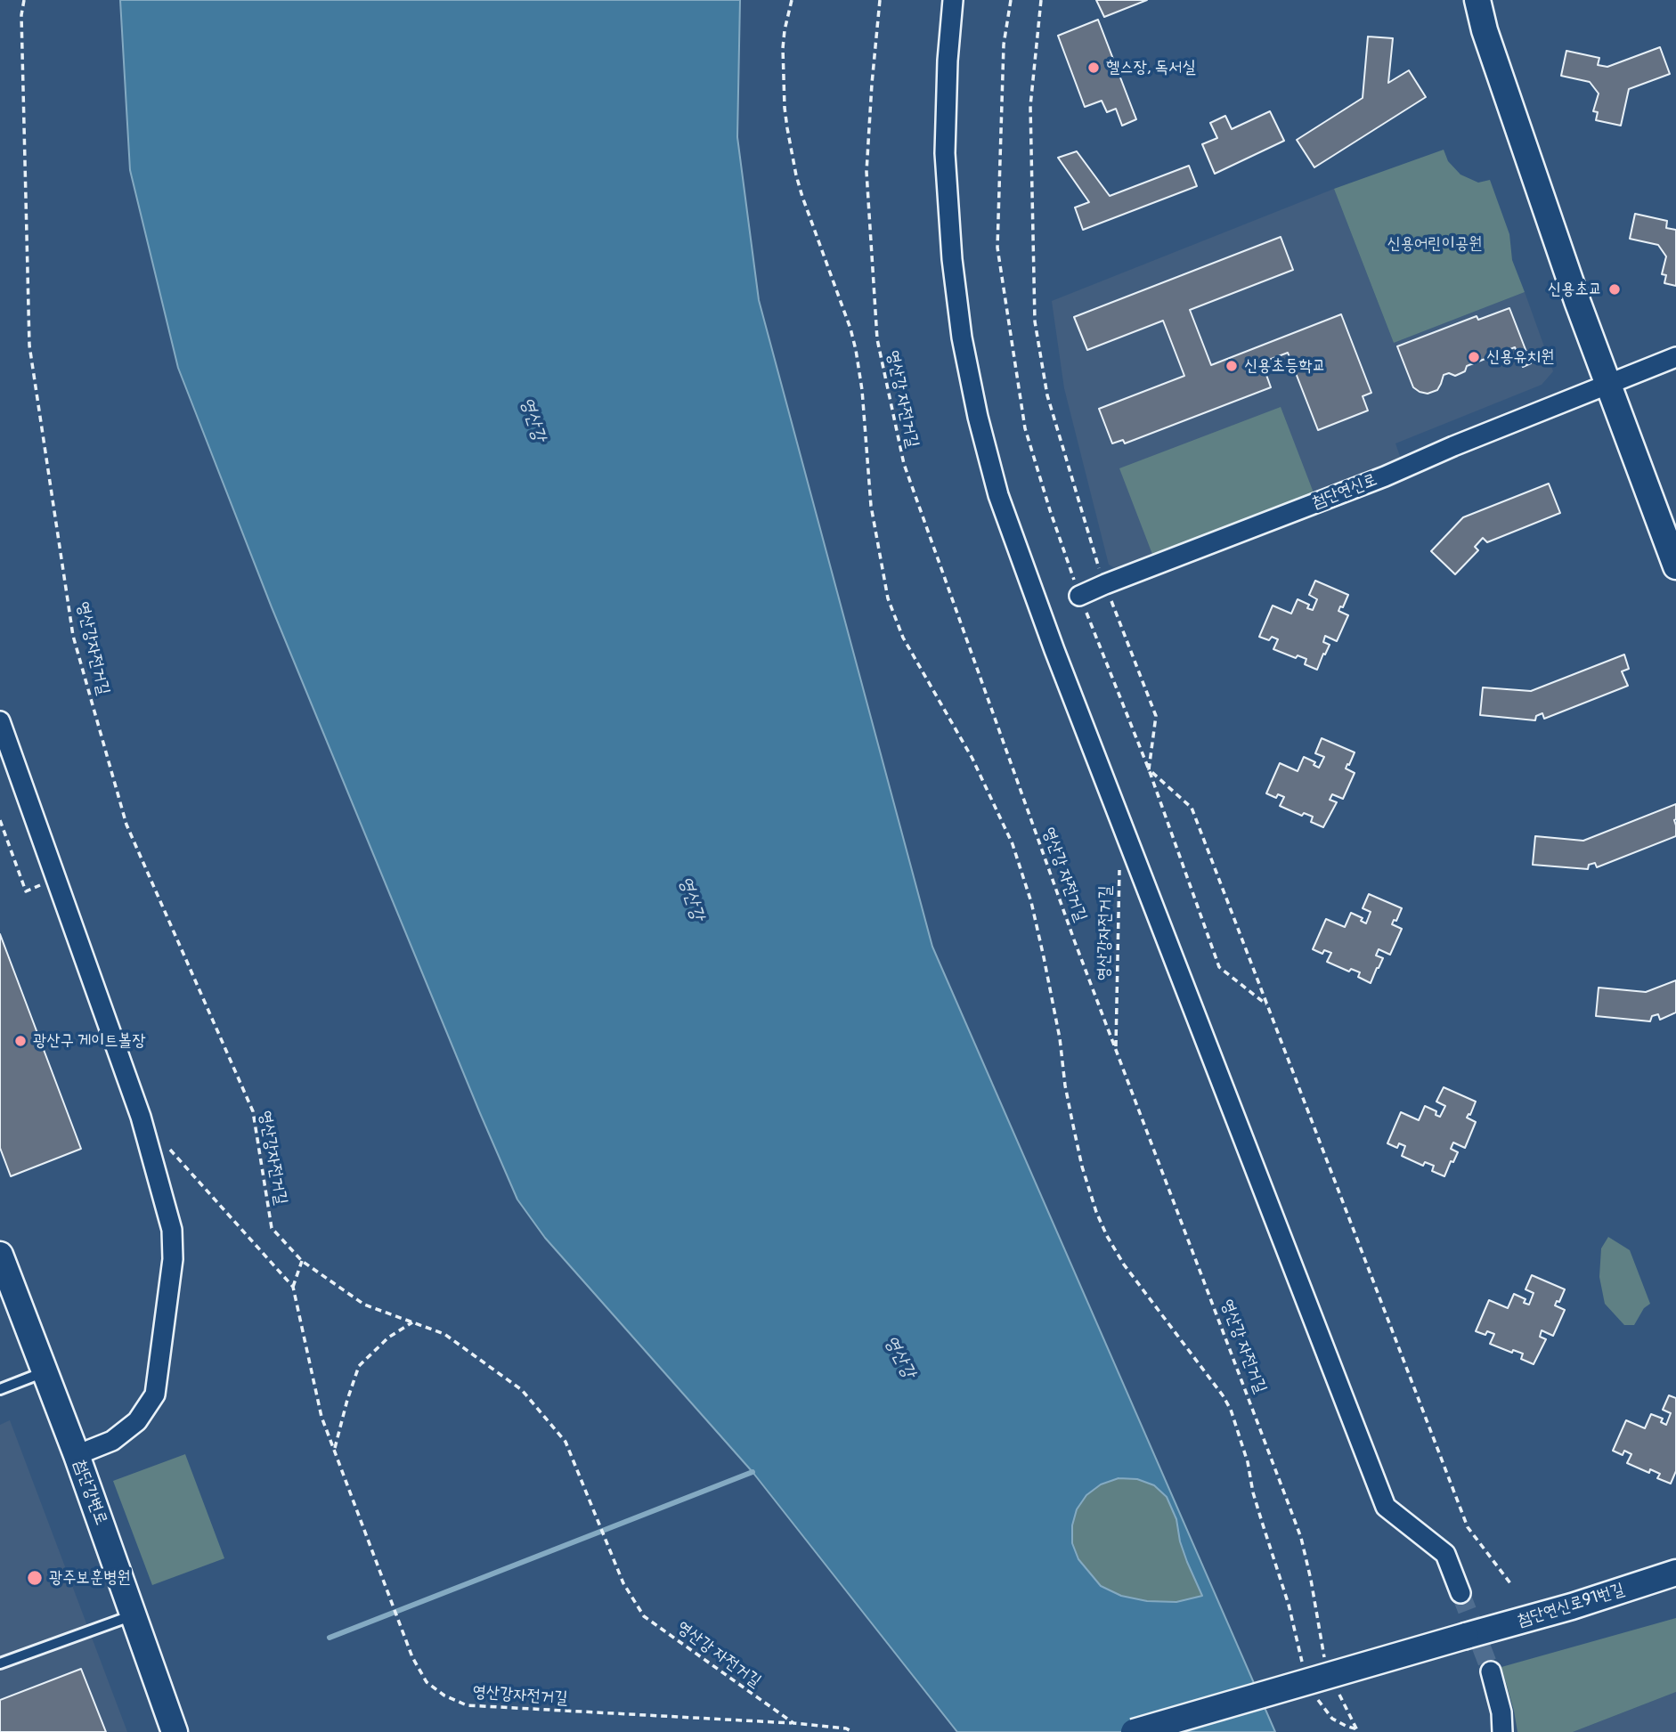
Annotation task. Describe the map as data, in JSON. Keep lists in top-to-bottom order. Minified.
{"streets":{"street":["첨단연신로","첨단강변로","첨단연신로91번길"],"path":["영산강 자전거길","영산강자전거길"]},"crossings":[["영산강 자전거길","영산강자전거길"]],"water":["영산강"],"parks":["신용어린이공원"],"places":["헬스장, 독서실","신용초교","신용유치원","신용초등학교","광산구 게이트볼장","광주보훈병원"]}
